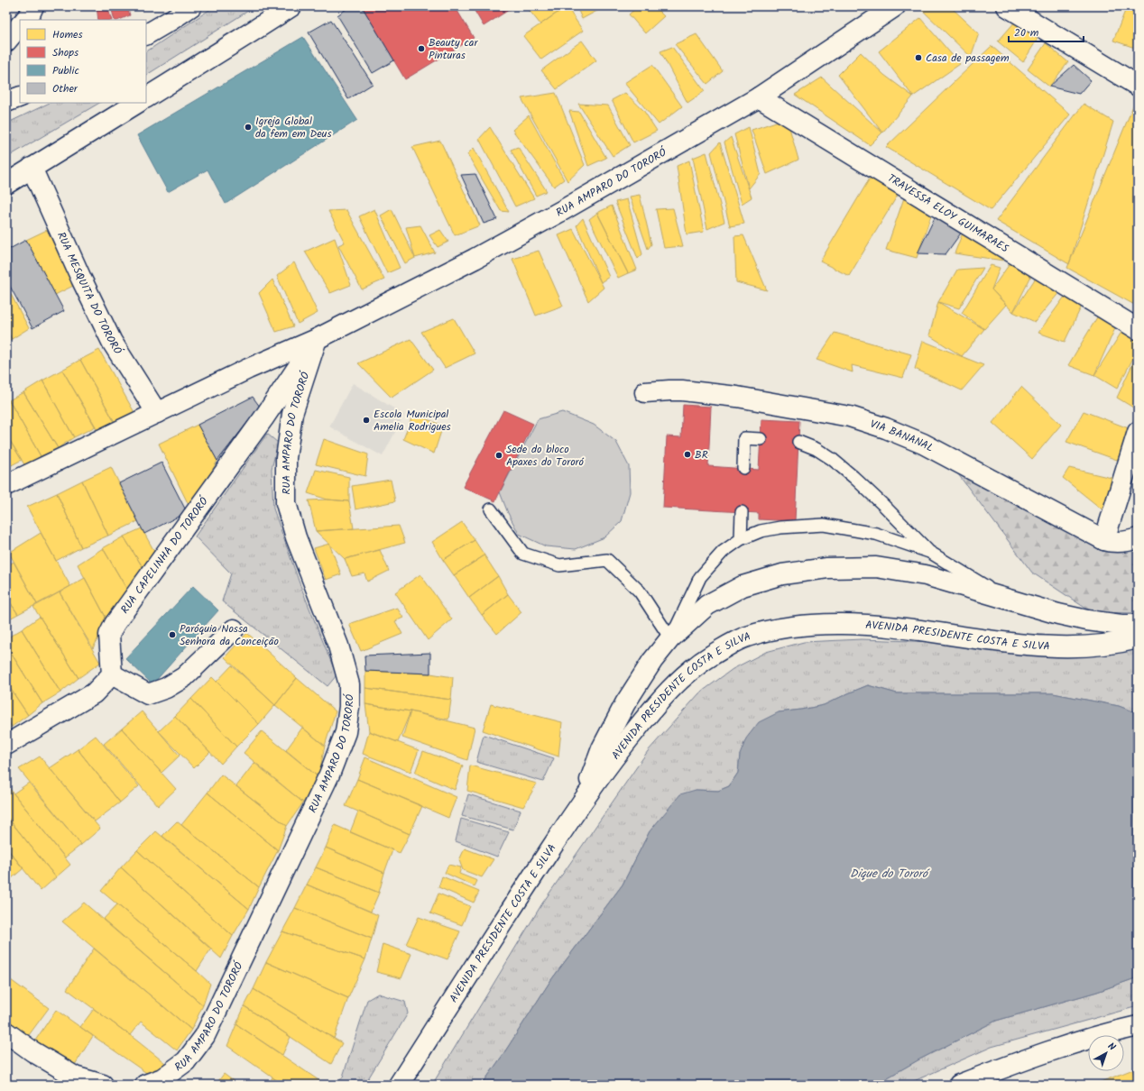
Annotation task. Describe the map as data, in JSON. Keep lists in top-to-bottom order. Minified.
{"streets":{"street":["RUA AMPARO DO TORORÓ","TRAVESSA ELOY GUIMARAES","RUA MESQUITA DO TORORÓ","VIA BANANAL","RUA CAPELINHA DO TORORÓ","AVENIDA PRESIDENTE COSTA E SILVA"]},"crossings":[["RUA AMPARO DO TORORÓ","TRAVESSA ELOY GUIMARAES"],["RUA AMPARO DO TORORÓ","RUA MESQUITA DO TORORÓ"],["RUA AMPARO DO TORORÓ","RUA CAPELINHA DO TORORÓ"]],"water":["Dique do Tororó"],"places":["Beauty car Pinturas","Casa de passagem","Igreja Global da fem em Deus","Escola Municipal Amelia Rodrigues","BR","Sede do bloco Apaxes do Tororó","Paróquia Nossa Senhora da Conceição"],"legend":["Homes","Shops","Public","Other"],"scale_bar":"20 m","north":"top right"}
